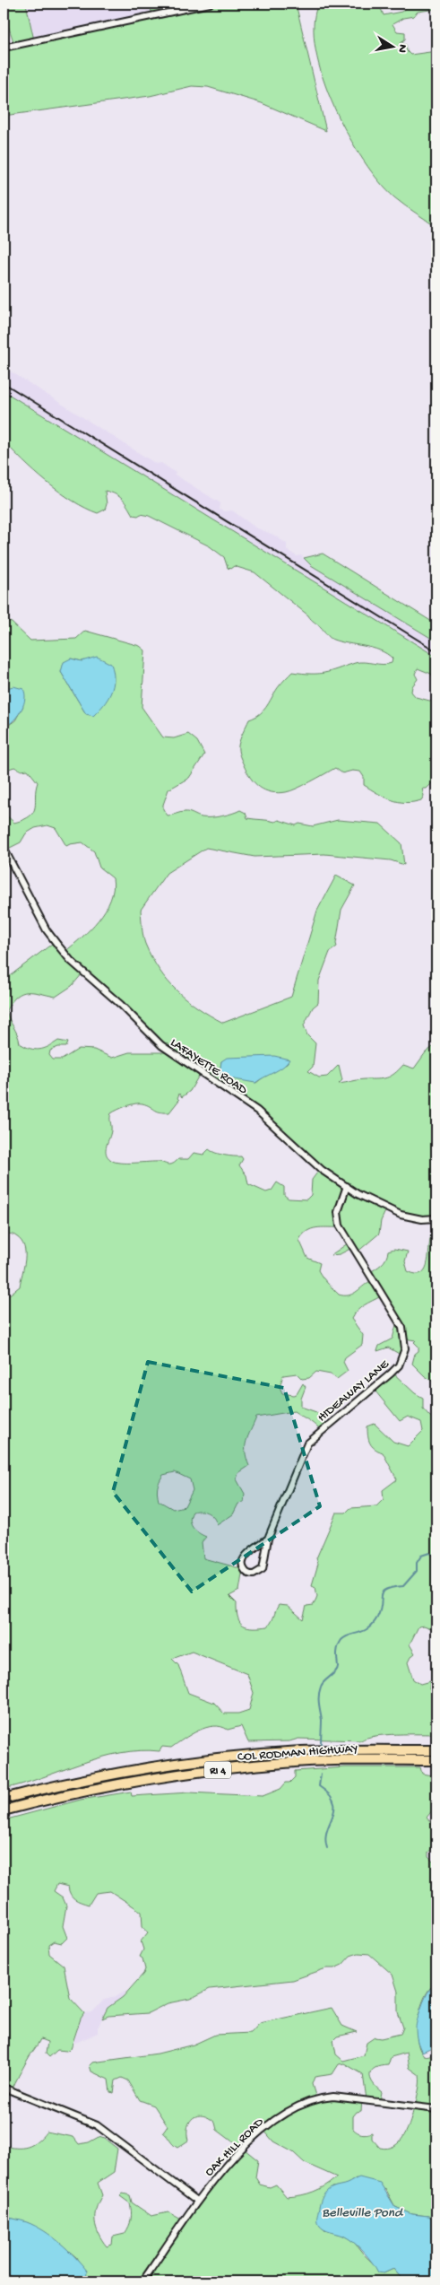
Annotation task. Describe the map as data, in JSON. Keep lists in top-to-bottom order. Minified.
{"streets":{"highway":["COL RODMAN HIGHWAY","RI 4"],"street":["LAFAYETTE ROAD","HIDEAWAY LANE","OAK HILL ROAD"]},"crossings":[["LAFAYETTE ROAD","HIDEAWAY LANE"]],"water":["Belleville Pond"],"north":"right"}
